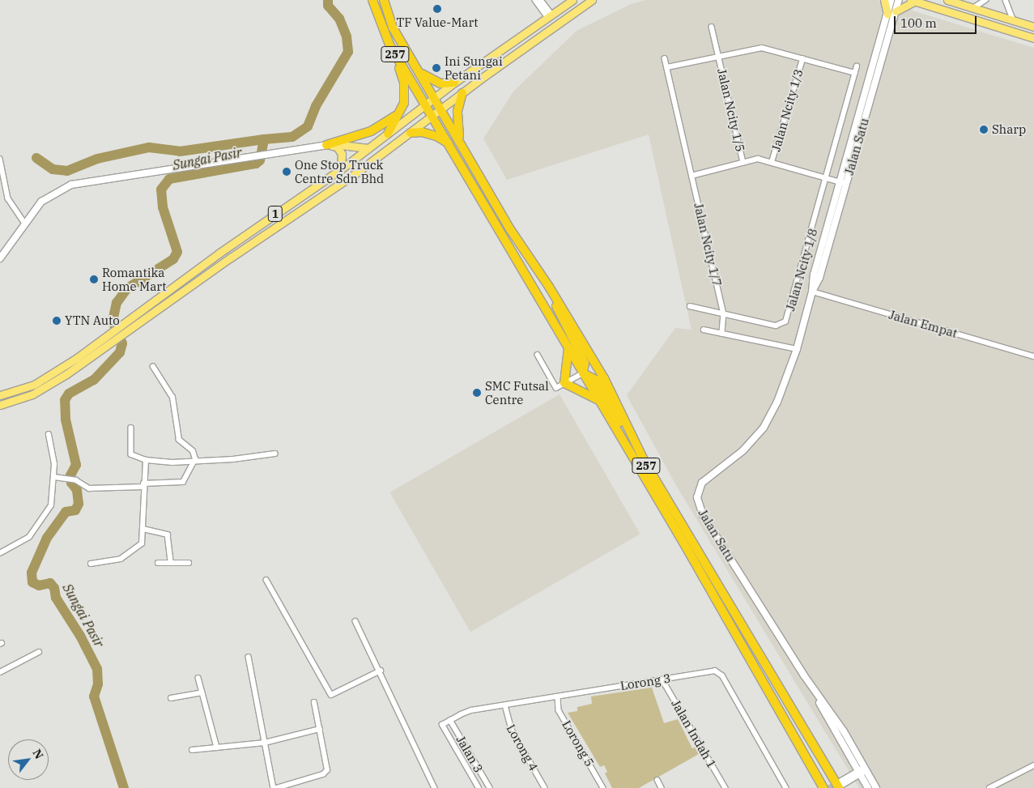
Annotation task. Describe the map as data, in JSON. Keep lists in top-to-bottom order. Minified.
{"streets":{"highway":["257"],"main road":["Jalan Satu","1"],"street":["Jalan Ncity 1/5","Jalan Ncity 1/3","Jalan Ncity 1/7","Jalan Ncity 1/8","Jalan Empat","Lorong 3","Jalan Indah 1","Lorong 5","Lorong 4","Jalan 3"]},"crossings":[["257","1"],["Jalan Satu","Jalan Empat"],["Jalan Ncity 1/7","Jalan Ncity 1/8"],["Lorong 3","Jalan Indah 1"],["Lorong 3","Lorong 5"],["Lorong 3","Lorong 4"],["Lorong 3","Jalan 3"]],"water":["Sungai Pasir"],"places":["TF Value-Mart","Ini Sungai Petani","Sharp","One Stop Truck Centre Sdn Bhd","Romantika Home Mart","YTN Auto","SMC Futsal Centre"],"scale_bar":"100 m","north":"top right"}
